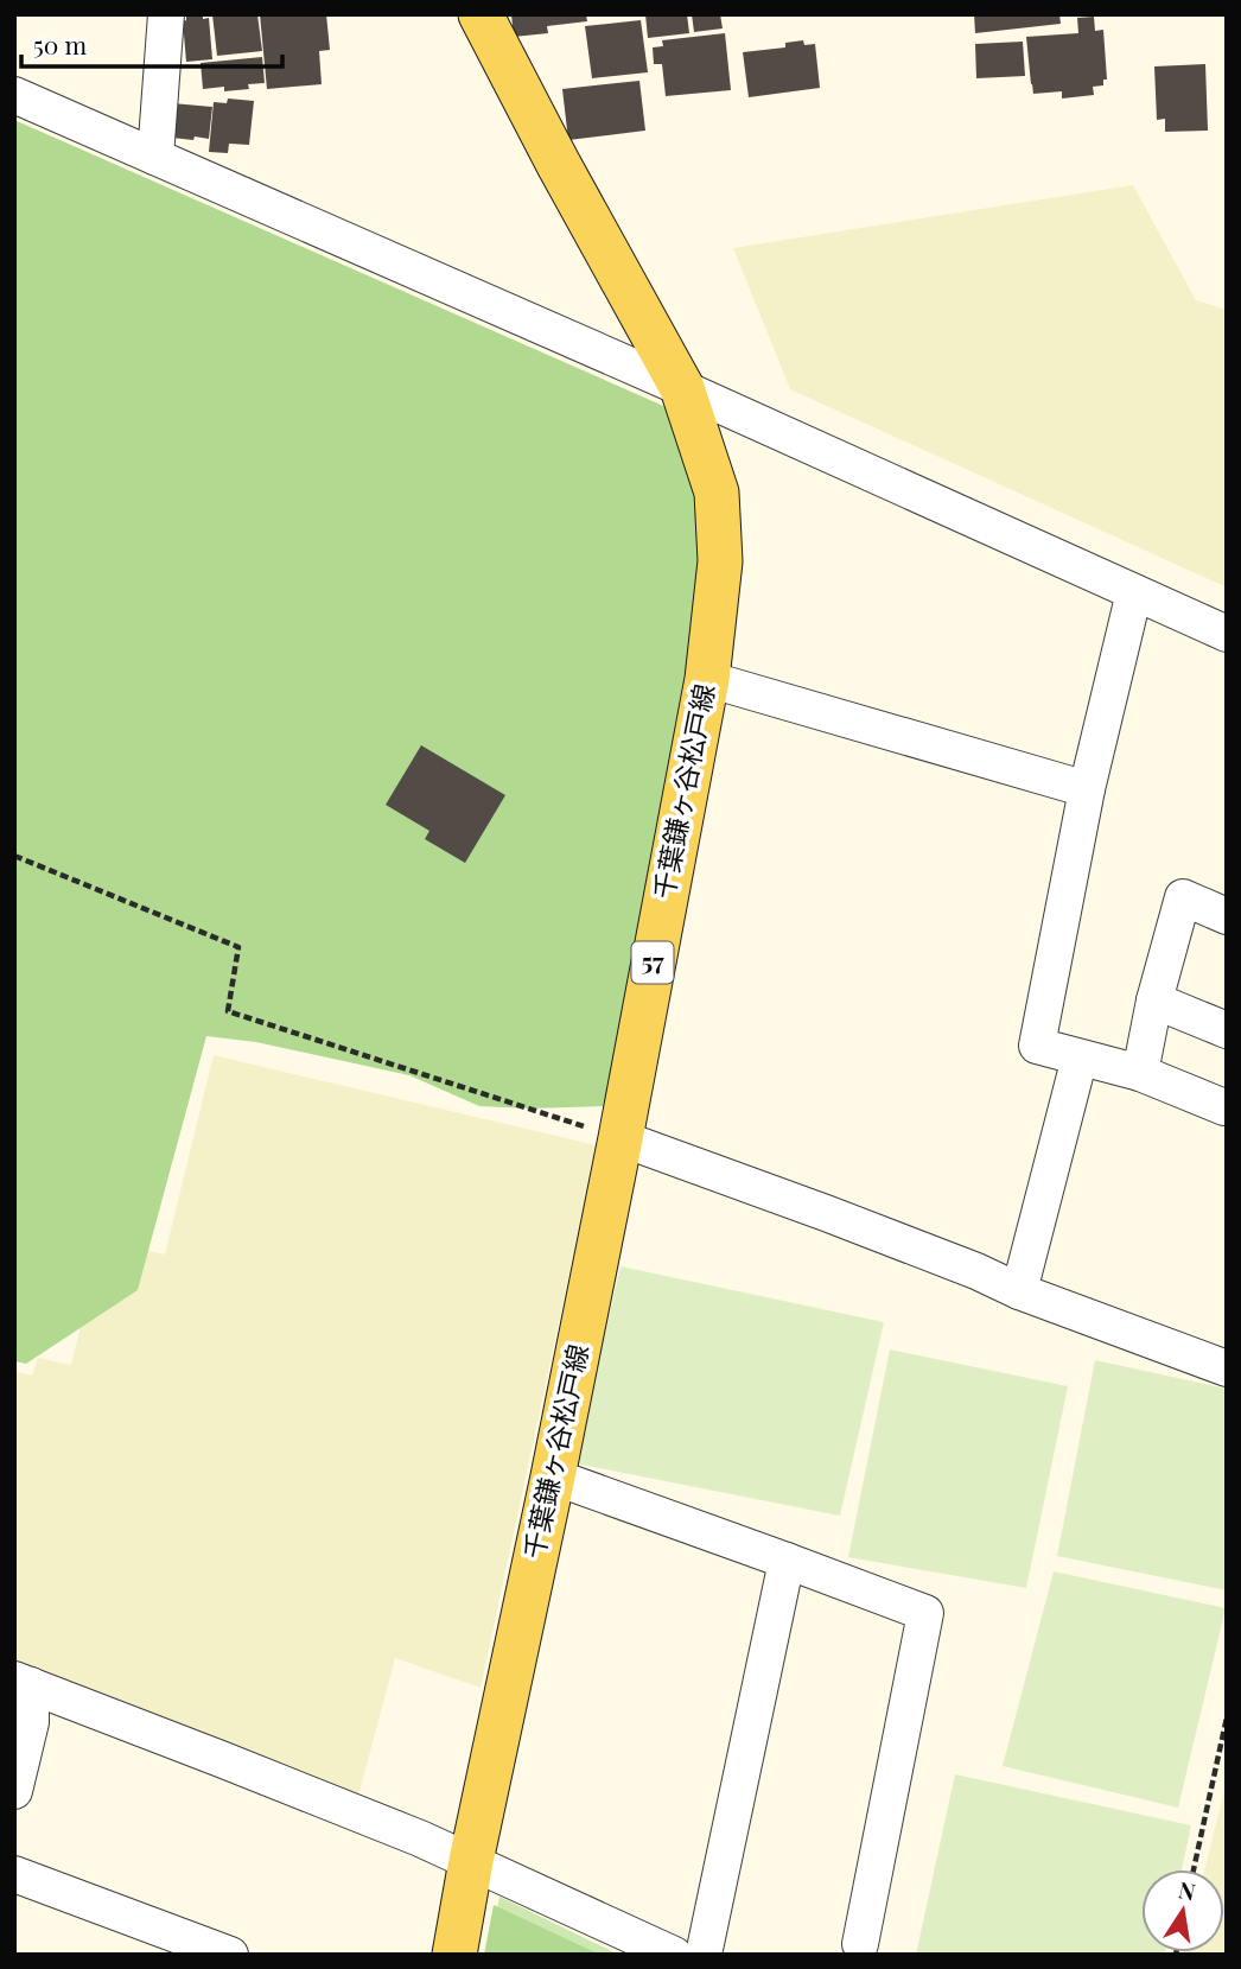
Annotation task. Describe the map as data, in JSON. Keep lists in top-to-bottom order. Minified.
{"streets":{"main road":["千葉鎌ヶ谷松戸線","57"]},"scale_bar":"50 m","north":"top"}
